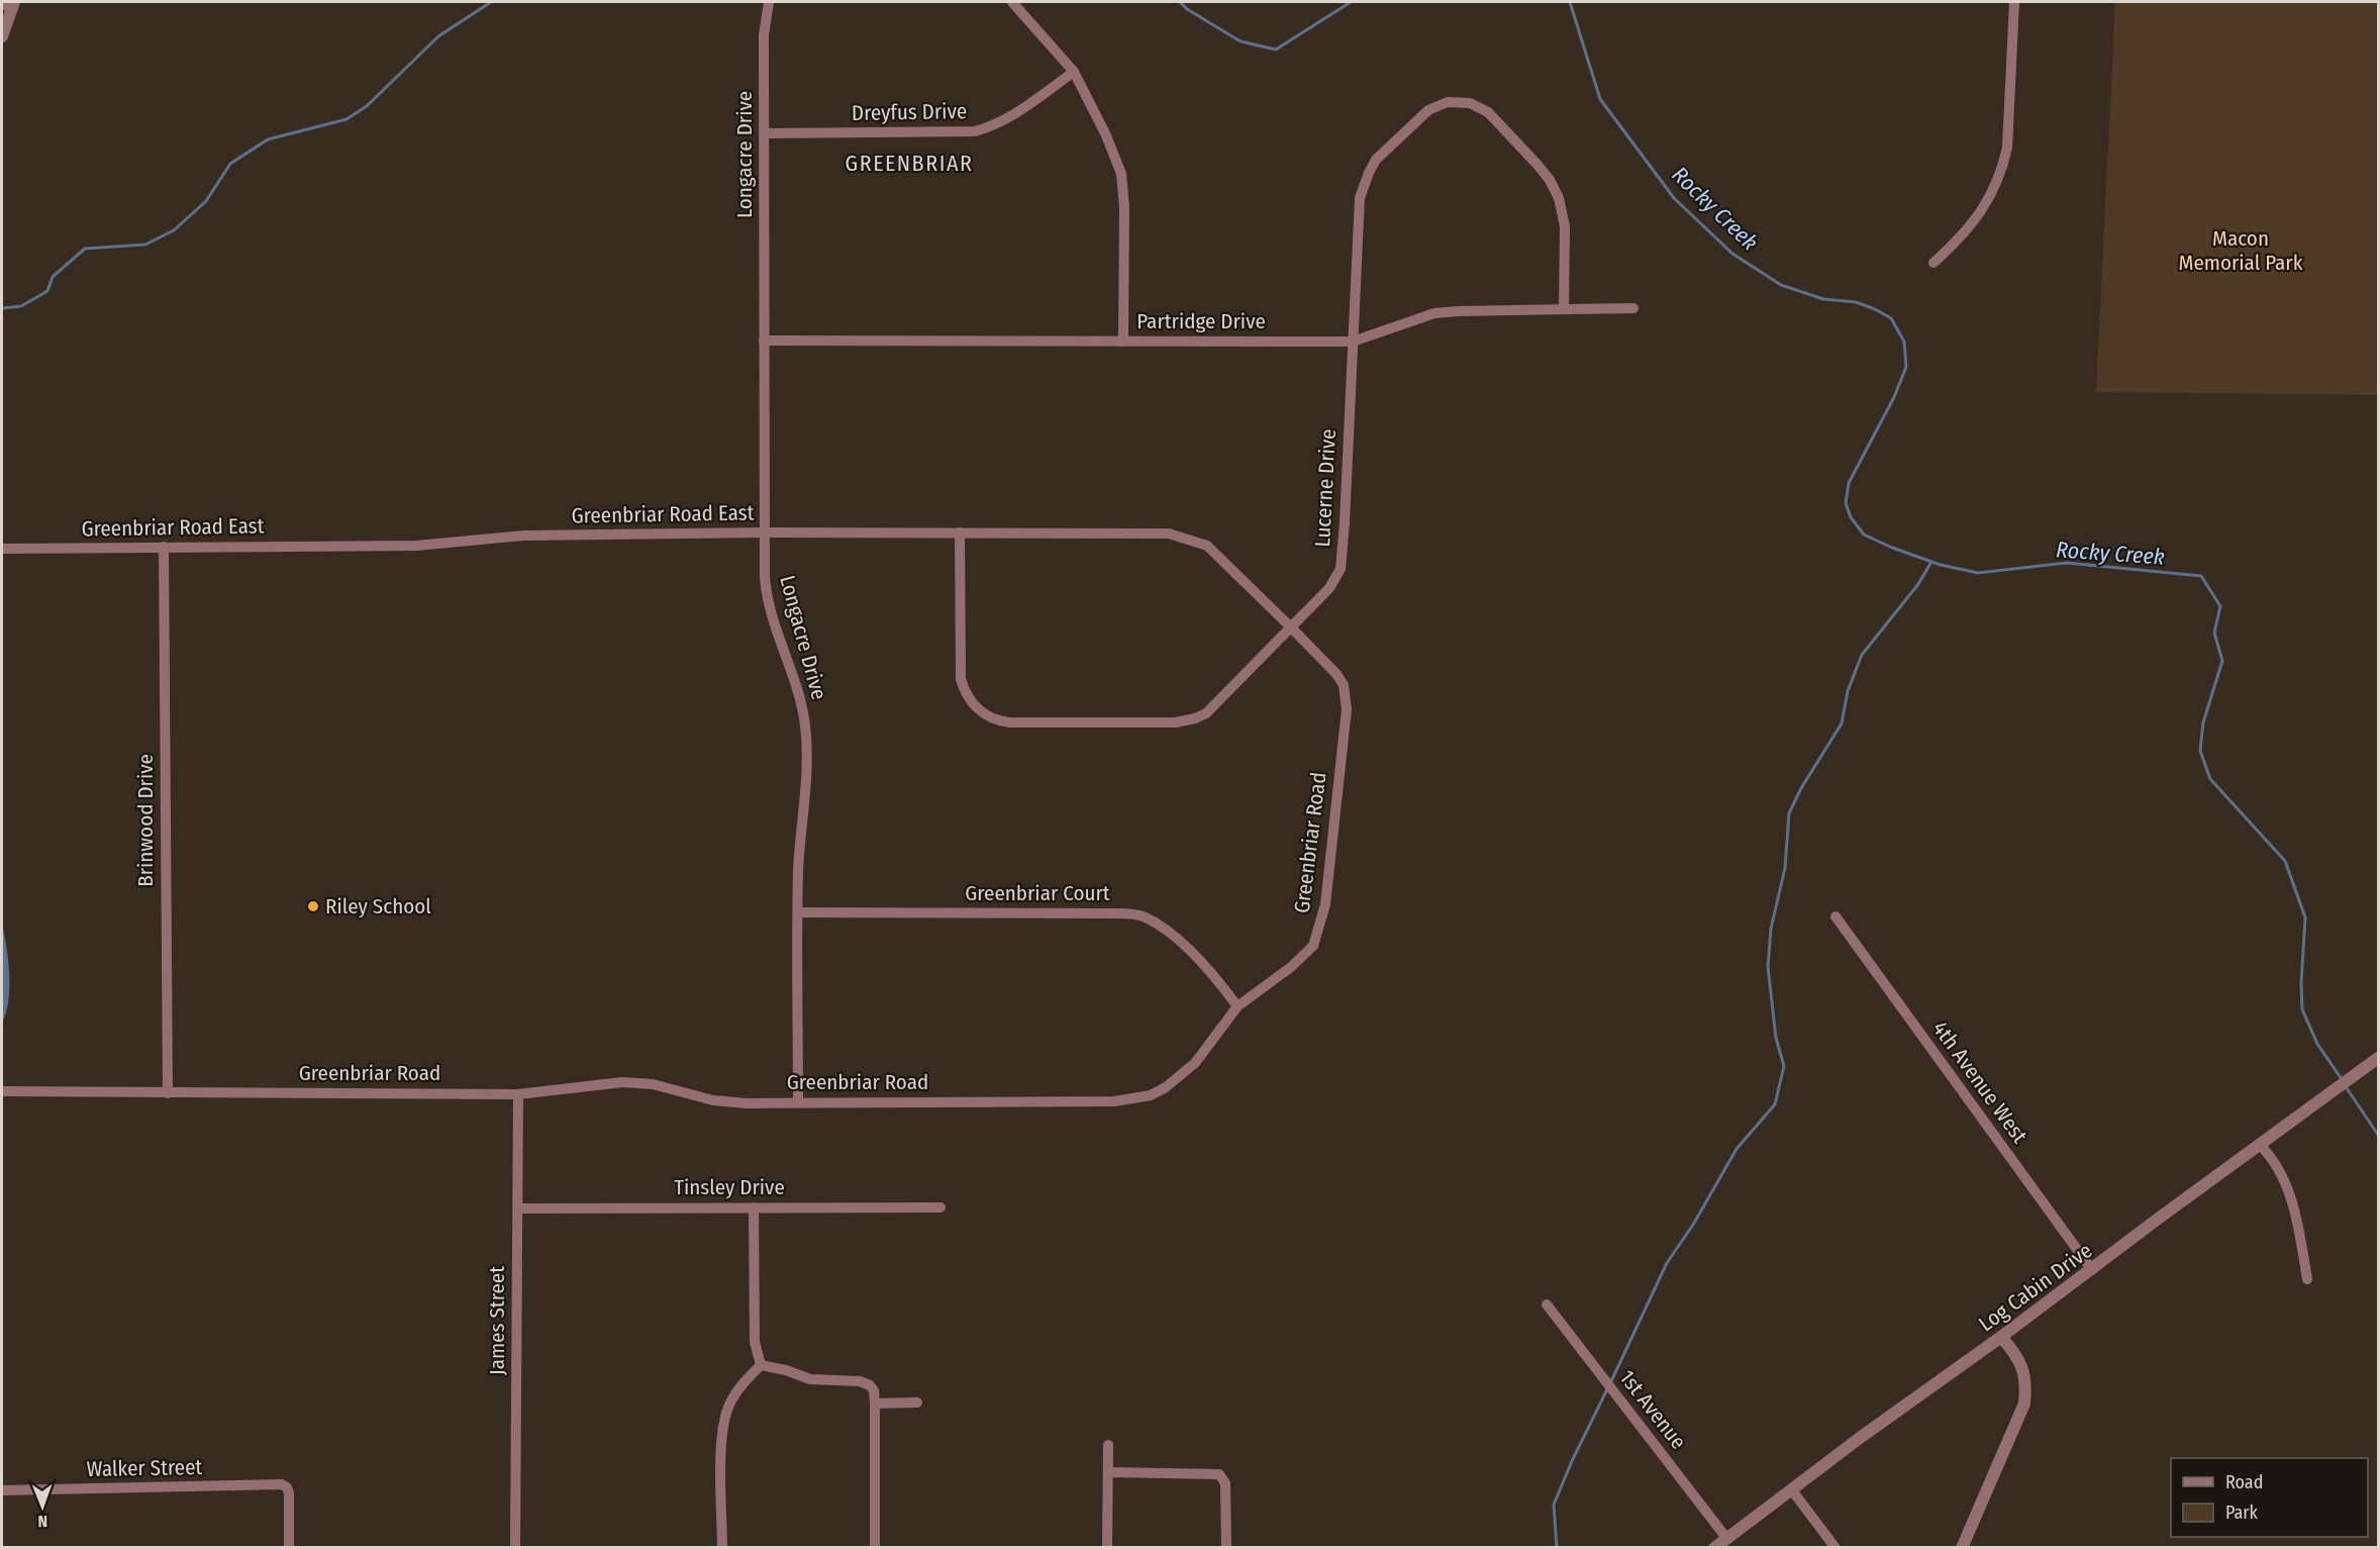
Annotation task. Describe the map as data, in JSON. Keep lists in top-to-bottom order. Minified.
{"streets":{"street":["Dreyfus Drive","Longacre Drive","Partridge Drive","Lucerne Drive","Greenbriar Road East","Brinwood Drive","Greenbriar Road","Greenbriar Court","4th Avenue West","Tinsley Drive","Log Cabin Drive","James Street","1st Avenue","Walker Street"]},"crossings":[["Dreyfus Drive","Longacre Drive"],["Longacre Drive","Partridge Drive"],["Longacre Drive","Greenbriar Road East"],["Longacre Drive","Greenbriar Road"],["Longacre Drive","Greenbriar Court"],["Partridge Drive","Lucerne Drive"],["Lucerne Drive","Greenbriar Road East"],["Lucerne Drive","Greenbriar Road"],["Greenbriar Road East","Brinwood Drive"],["Greenbriar Road East","Greenbriar Road"],["Brinwood Drive","Greenbriar Road"],["Greenbriar Road","Greenbriar Court"],["Greenbriar Road","James Street"],["4th Avenue West","Log Cabin Drive"],["Tinsley Drive","James Street"],["Log Cabin Drive","1st Avenue"]],"districts":["GREENBRIAR"],"water":["Rocky Creek"],"parks":["Macon Memorial Park"],"places":["Riley School"],"legend":["Road","Park"],"north":"bottom"}
